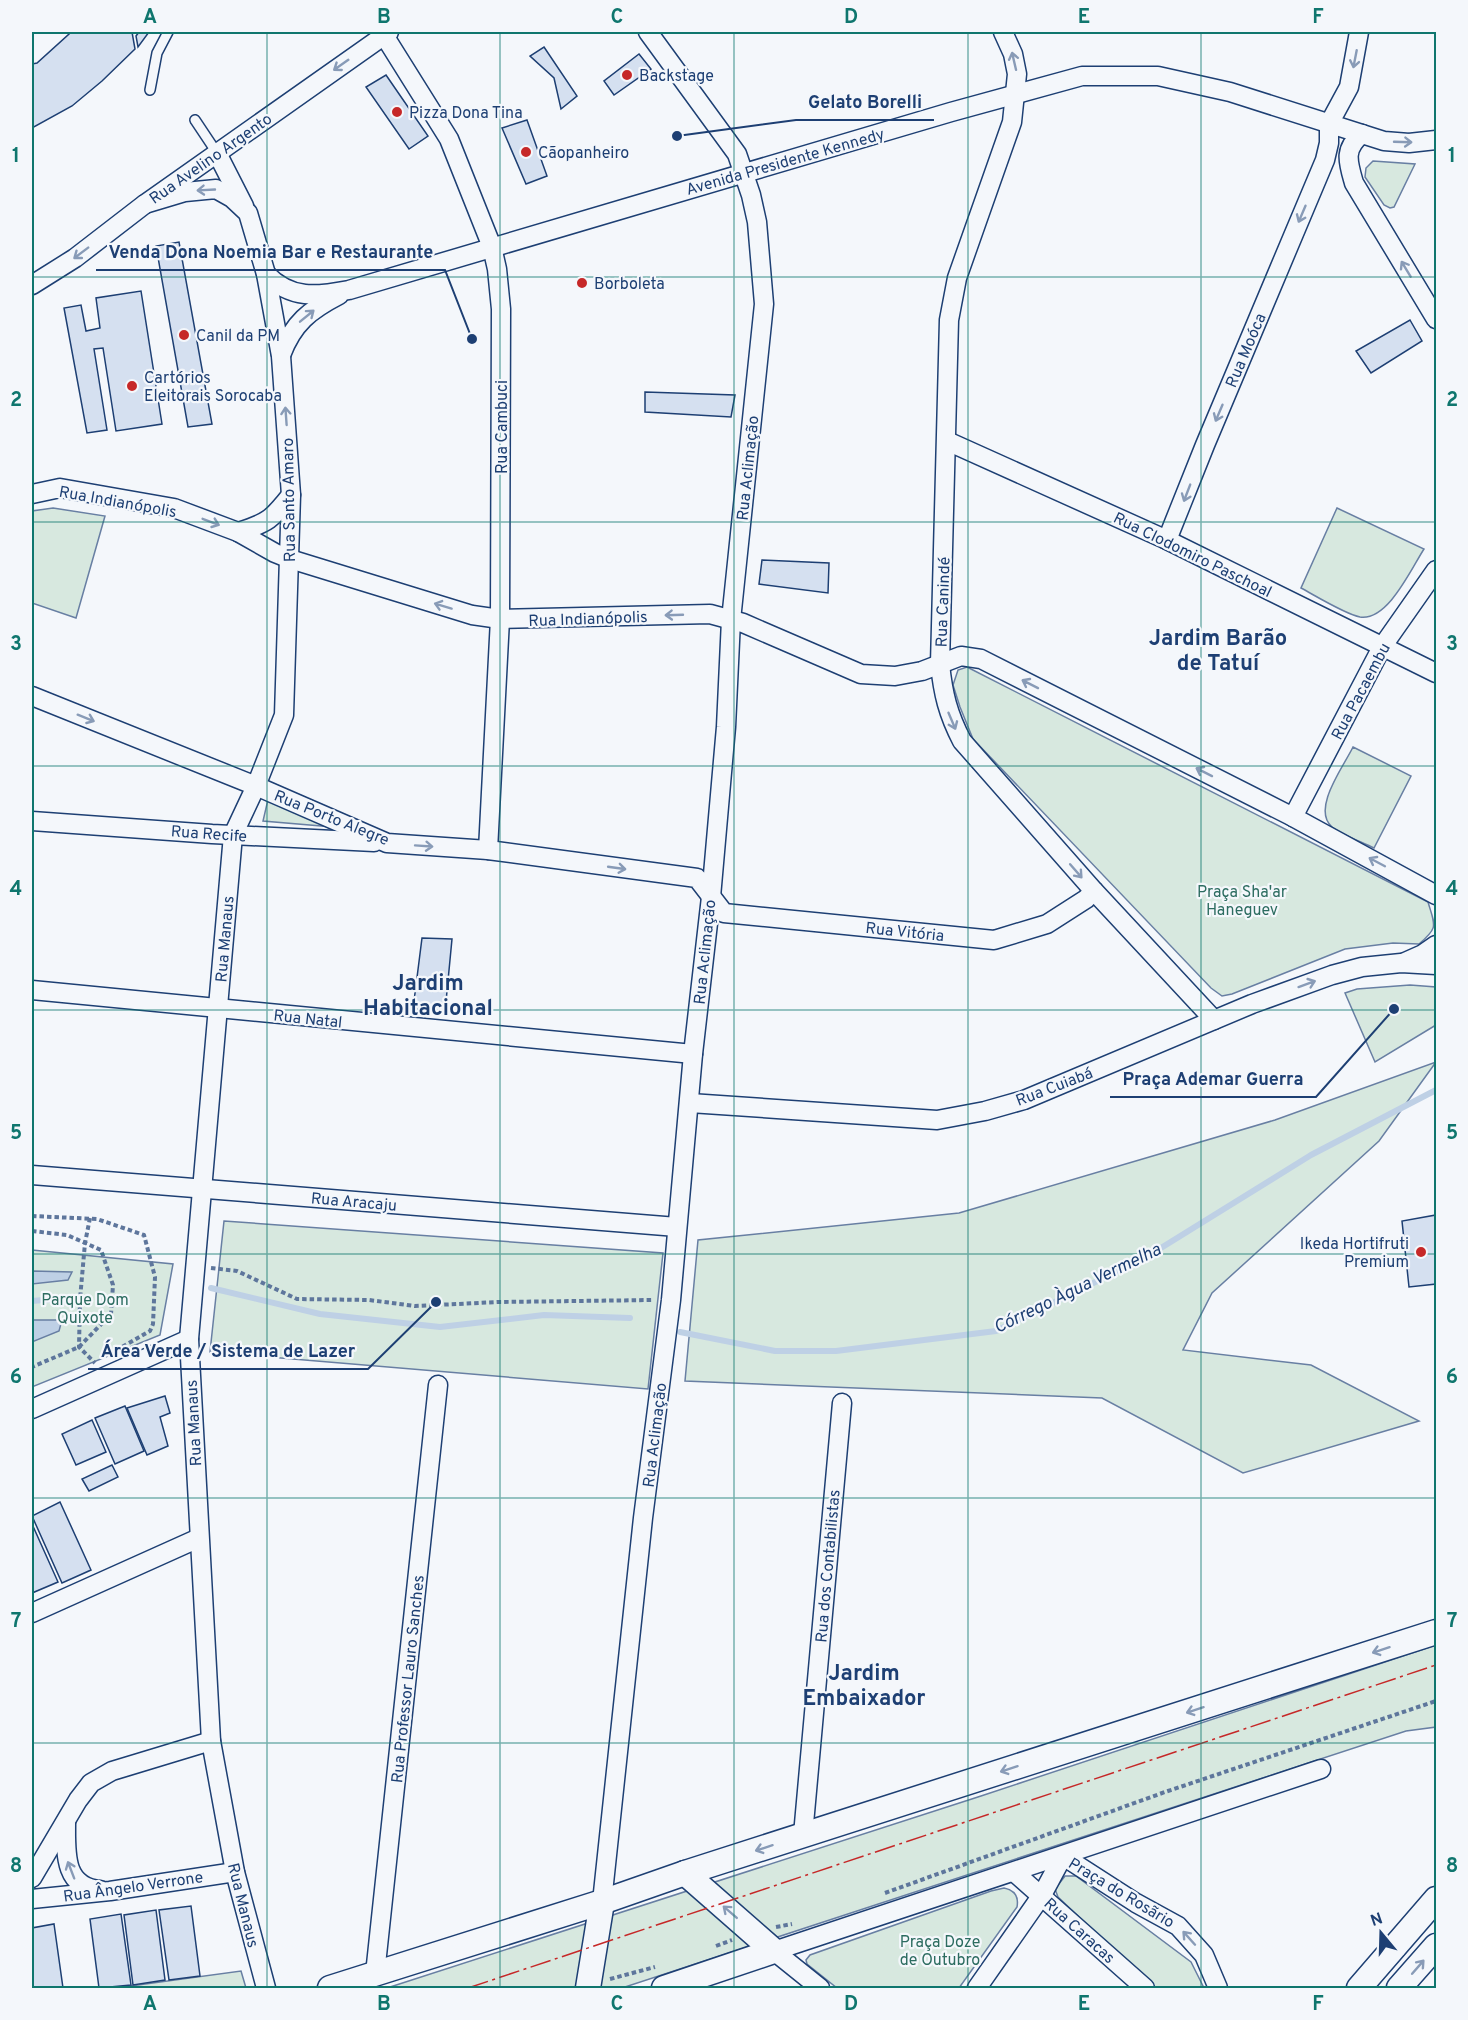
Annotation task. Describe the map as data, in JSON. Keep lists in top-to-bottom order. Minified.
{"streets":{"street":["Rua Avelino Argento","Avenida Presidente Kennedy","Rua Moóca","Rua Cambuci","Rua Aclimação","Rua Santo Amaro","Rua Indianópolis","Rua Clodomiro Paschoal","Rua Canindé","Rua Pacaembu","Rua Porto Alegre","Rua Recife","Rua Vitória","Rua Manaus","Rua Natal","Rua Cuiabá","Rua Aracaju","Rua dos Contabilistas","Rua Professor Lauro Sanches","Rua Ângelo Verrone","Praça do Rosãrio","Rua Caracas"]},"crossings":[["Rua Avelino Argento","Rua Cambuci"],["Rua Avelino Argento","Rua Santo Amaro"],["Avenida Presidente Kennedy","Rua Moóca"],["Avenida Presidente Kennedy","Rua Cambuci"],["Avenida Presidente Kennedy","Rua Aclimação"],["Avenida Presidente Kennedy","Rua Santo Amaro"],["Avenida Presidente Kennedy","Rua Canindé"],["Rua Moóca","Rua Clodomiro Paschoal"],["Rua Cambuci","Rua Indianópolis"],["Rua Cambuci","Rua Porto Alegre"],["Rua Aclimação","Rua Indianópolis"],["Rua Aclimação","Rua Porto Alegre"],["Rua Aclimação","Rua Vitória"],["Rua Aclimação","Rua Natal"],["Rua Aclimação","Rua Cuiabá"],["Rua Aclimação","Rua Aracaju"],["Rua Santo Amaro","Rua Indianópolis"],["Rua Santo Amaro","Rua Porto Alegre"],["Rua Santo Amaro","Rua Manaus"],["Rua Indianópolis","Rua Canindé"],["Rua Indianópolis","Rua Pacaembu"],["Rua Clodomiro Paschoal","Rua Canindé"],["Rua Clodomiro Paschoal","Rua Pacaembu"],["Rua Canindé","Rua Vitória"],["Rua Canindé","Rua Cuiabá"],["Rua Porto Alegre","Rua Recife"],["Rua Porto Alegre","Rua Vitória"],["Rua Porto Alegre","Rua Manaus"],["Rua Recife","Rua Manaus"],["Rua Manaus","Rua Natal"],["Rua Manaus","Rua Aracaju"],["Rua Manaus","Rua Ângelo Verrone"]],"one_way":["Rua Avelino Argento","Rua Moóca","Rua Porto Alegre","Praça do Rosãrio"],"districts":["Jardim Barão de Tatuí","Jardim Habitacional","Jardim Embaixador"],"water":["Córrego Àgua Vermelha"],"parks":["Praça Sha'ar Haneguev","Parque Dom Quixote","Praça Doze de Outubro"],"places":["Backstage","Pizza Dona Tina","Gelato Borelli","Cãopanheiro","Borboleta","Canil da PM","Venda Dona Noemia Bar e Restaurante","Cartórios Eleitorais Sorocaba","Praça Ademar Guerra","Ikeda Hortifruti Premium","Área Verde / Sistema de Lazer"],"north":"top","grid":{"columns":["A","B","C","D","E","F"],"rows":["1","2","3","4","5","6","7","8"]}}
